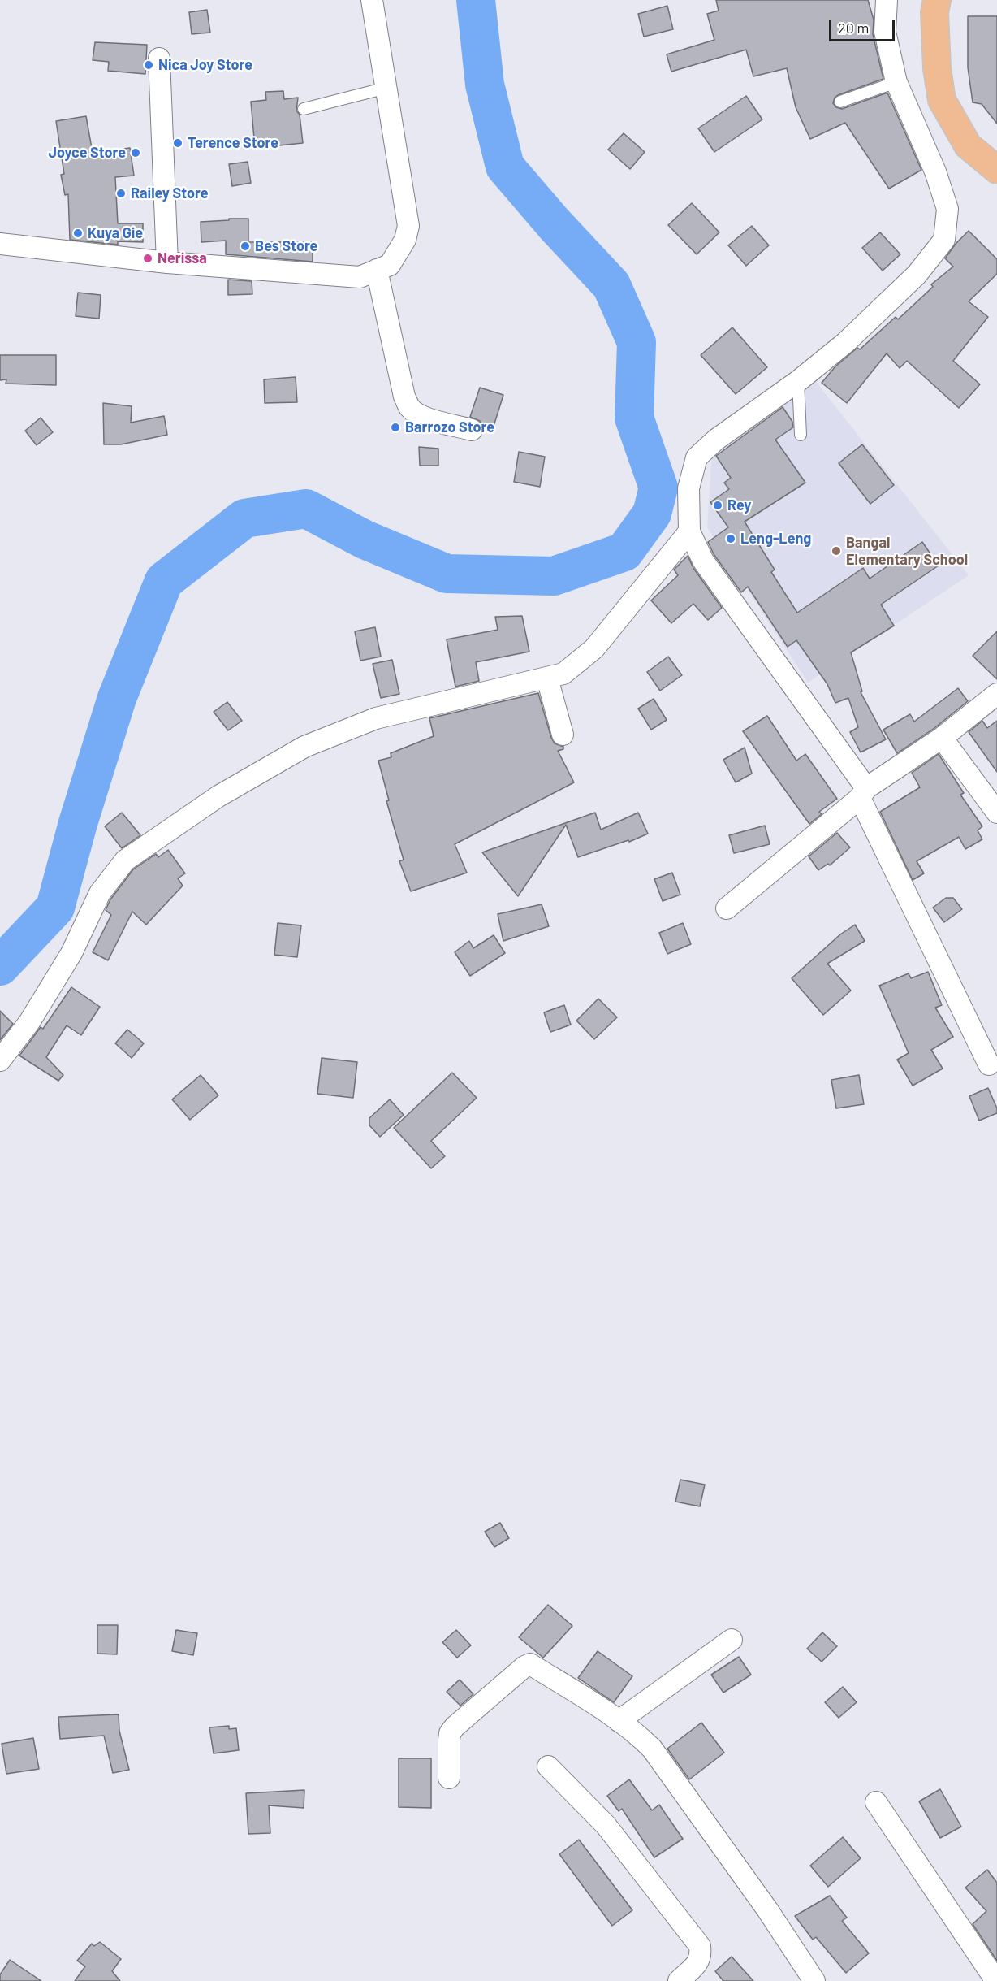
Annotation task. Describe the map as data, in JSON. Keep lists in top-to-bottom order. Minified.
{"places":["Nica Joy Store","Terence Store","Joyce Store","Railey Store","Kuya Gie","Bes Store","Nerissa","Barrozo Store","Rey","Leng-Leng","Bangal Elementary School"],"scale_bar":"20 m"}
